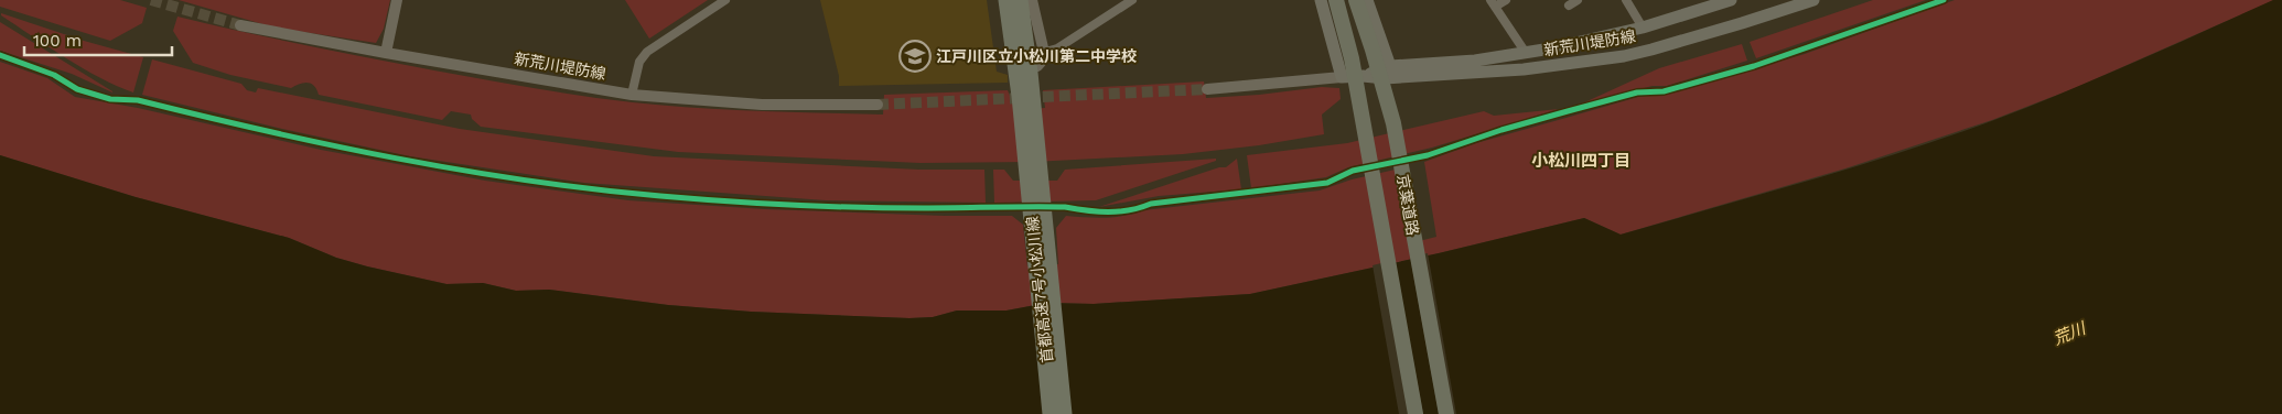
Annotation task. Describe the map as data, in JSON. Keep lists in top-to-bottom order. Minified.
{"streets":{"highway":["京葉道路","首都高速7号小松川線"],"main road":["新荒川堤防線"]},"districts":["小松川四丁目"],"water":["荒川"],"places":{"school or university":["江戸川区立小松川第二中学校"]},"scale_bar":"100 m"}
